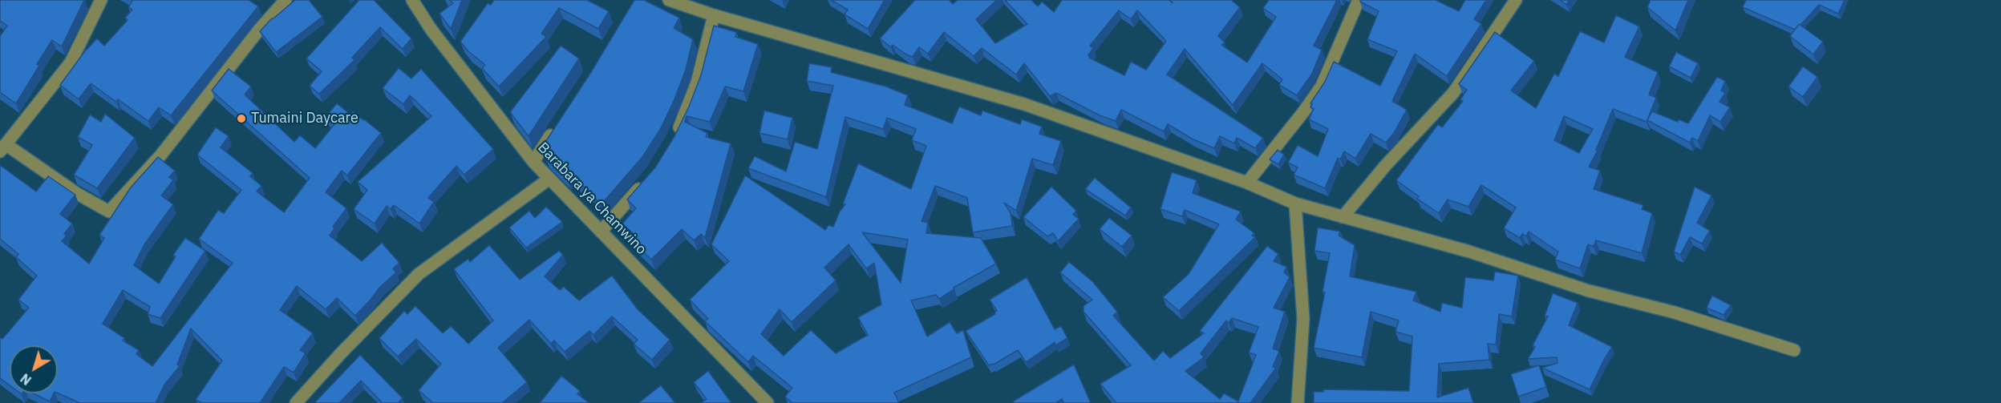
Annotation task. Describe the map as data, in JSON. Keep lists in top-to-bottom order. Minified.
{"streets":{"street":["Barabara ya Chamwino"]},"places":["Tumaini Daycare"],"north":"bottom left"}
